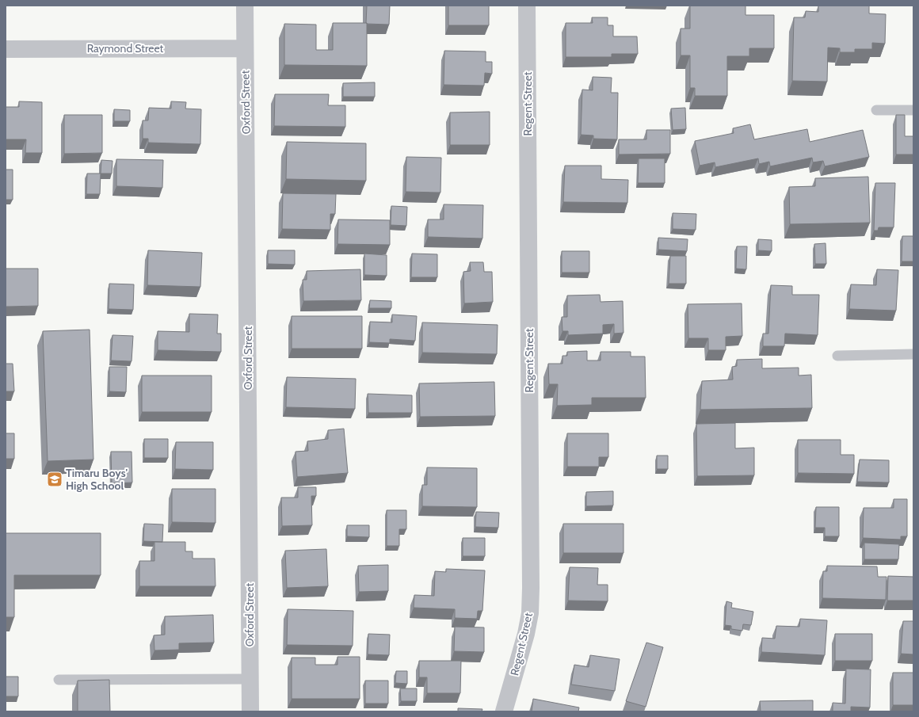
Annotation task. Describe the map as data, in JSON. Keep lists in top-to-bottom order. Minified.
{"streets":{"street":["Raymond Street","Oxford Street","Regent Street"]},"crossings":[["Raymond Street","Oxford Street"]],"places":{"school or university":["Timaru Boys' High School"]}}
